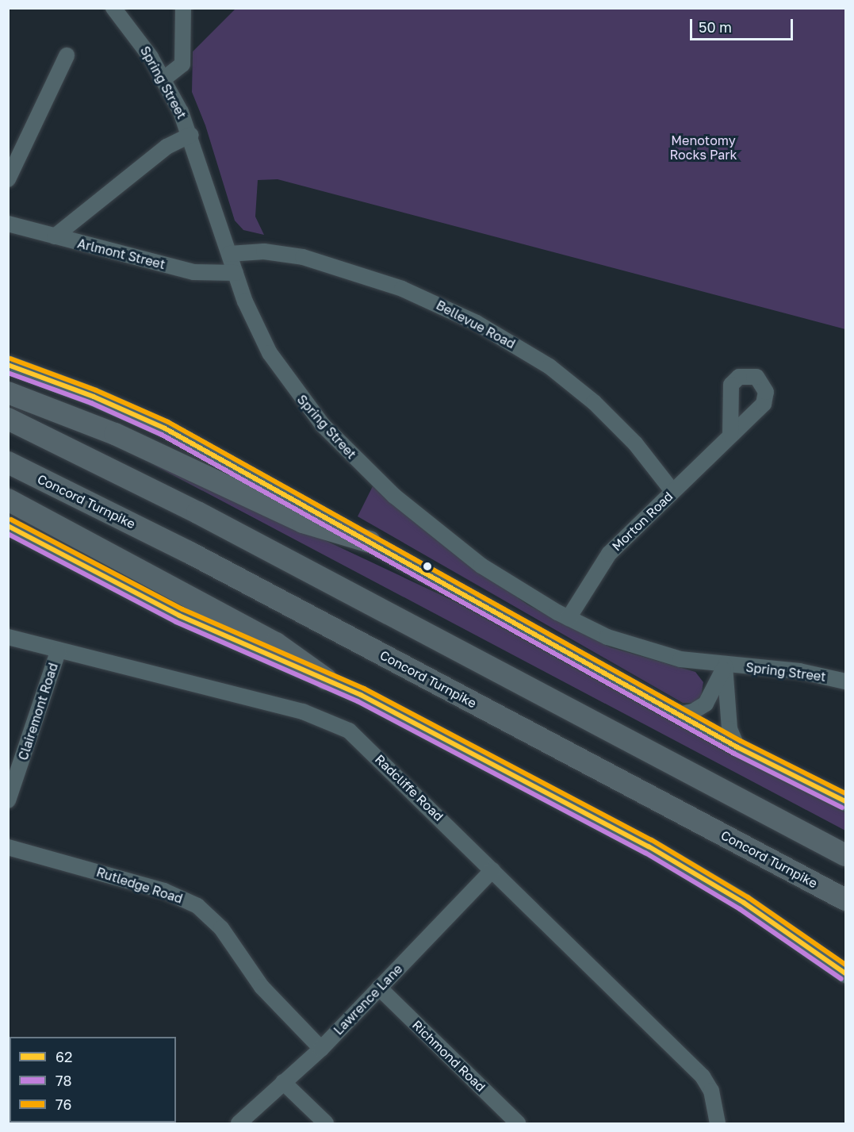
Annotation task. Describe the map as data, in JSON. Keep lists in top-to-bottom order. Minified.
{"streets":{"highway":["Concord Turnpike"],"street":["Spring Street","Arlmont Street","Bellevue Road","Morton Road","Clairemont Road","Radcliffe Road","Rutledge Road","Lawrence Lane","Richmond Road"]},"crossings":[["Spring Street","Arlmont Street"],["Spring Street","Bellevue Road"],["Spring Street","Morton Road"],["Bellevue Road","Morton Road"],["Clairemont Road","Radcliffe Road"],["Radcliffe Road","Lawrence Lane"],["Rutledge Road","Lawrence Lane"],["Lawrence Lane","Richmond Road"]],"parks":["Menotomy Rocks Park"],"lines":["transit line 76","transit line 62","transit line 78"],"legend":["62","78","76"],"scale_bar":"50 m"}
